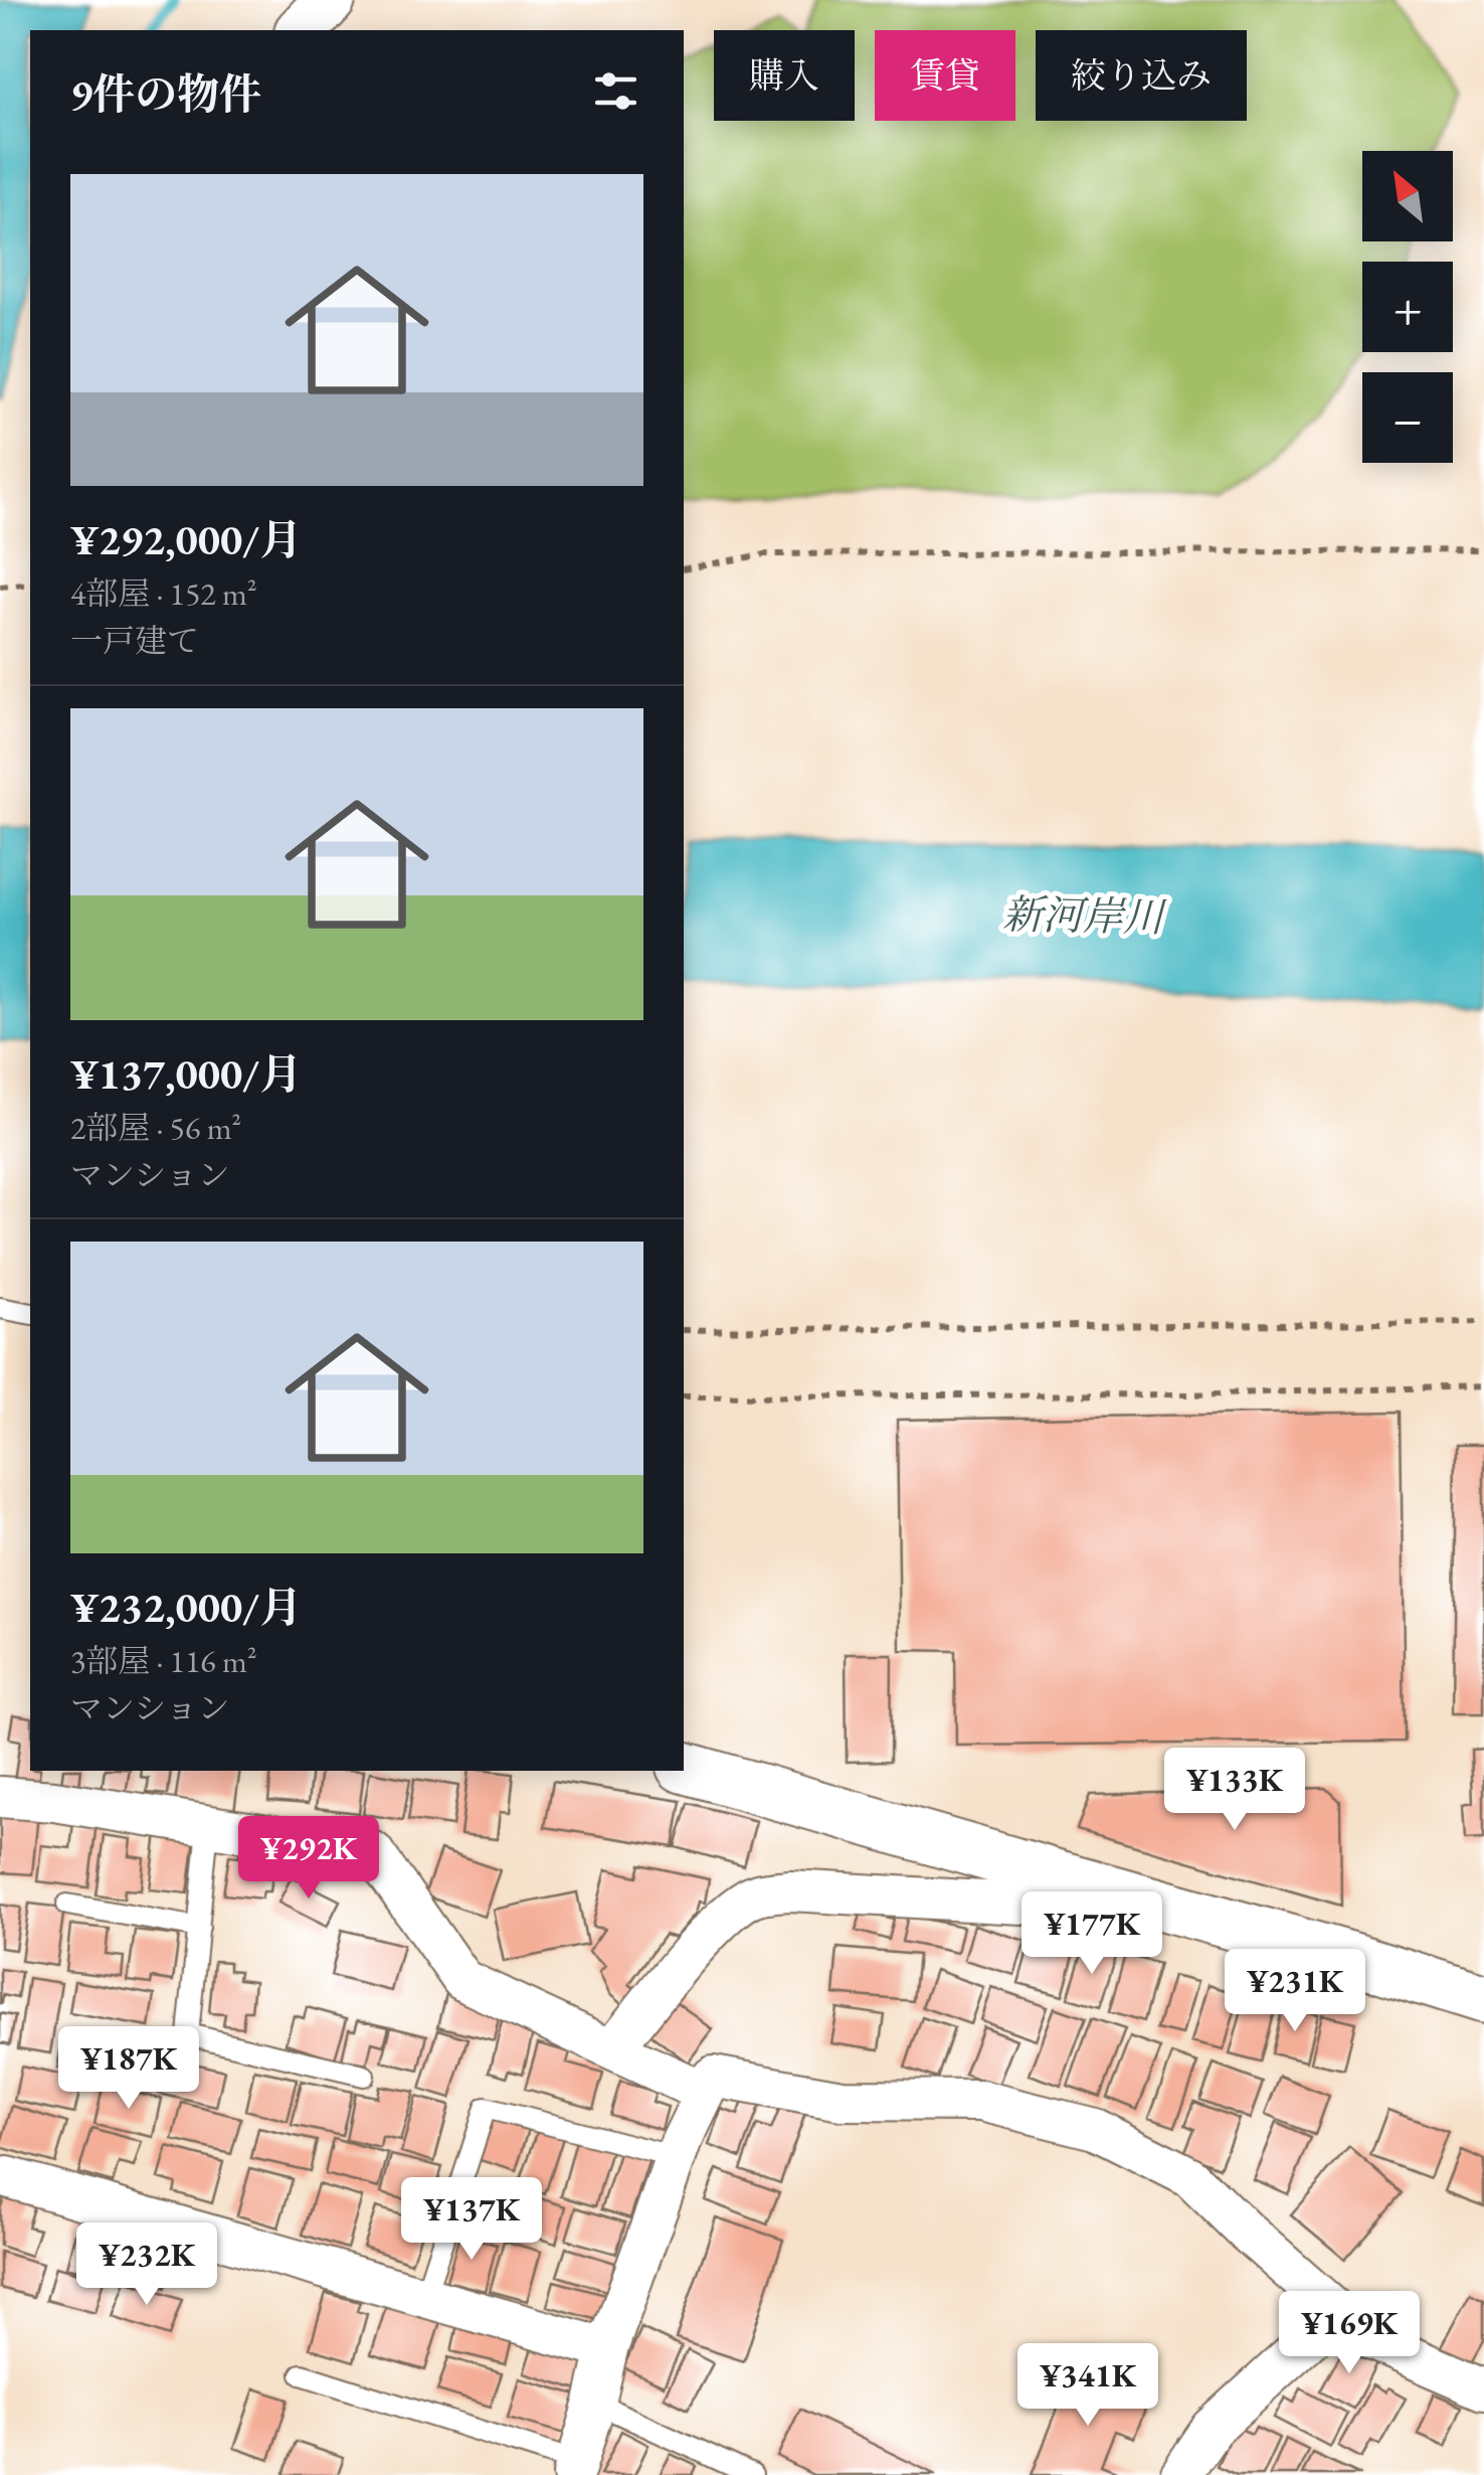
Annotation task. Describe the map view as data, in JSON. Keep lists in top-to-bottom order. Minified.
{"water":["新河岸川"],"north":"top left","page":{"chip":["購入","賃貸","絞り込み"],"heading":"9件の物件","map_buttons":["+","−"],"list":[{"name":"¥292,000/月","note":"4部屋 · 152 m² · 一戸建て"},{"name":"¥137,000/月","note":"2部屋 · 56 m² · マンション"},{"name":"¥232,000/月","note":"3部屋 · 116 m² · マンション"}],"price":["¥133K","¥292K","¥177K","¥231K","¥187K","¥137K","¥232K","¥169K","¥341K"]}}
